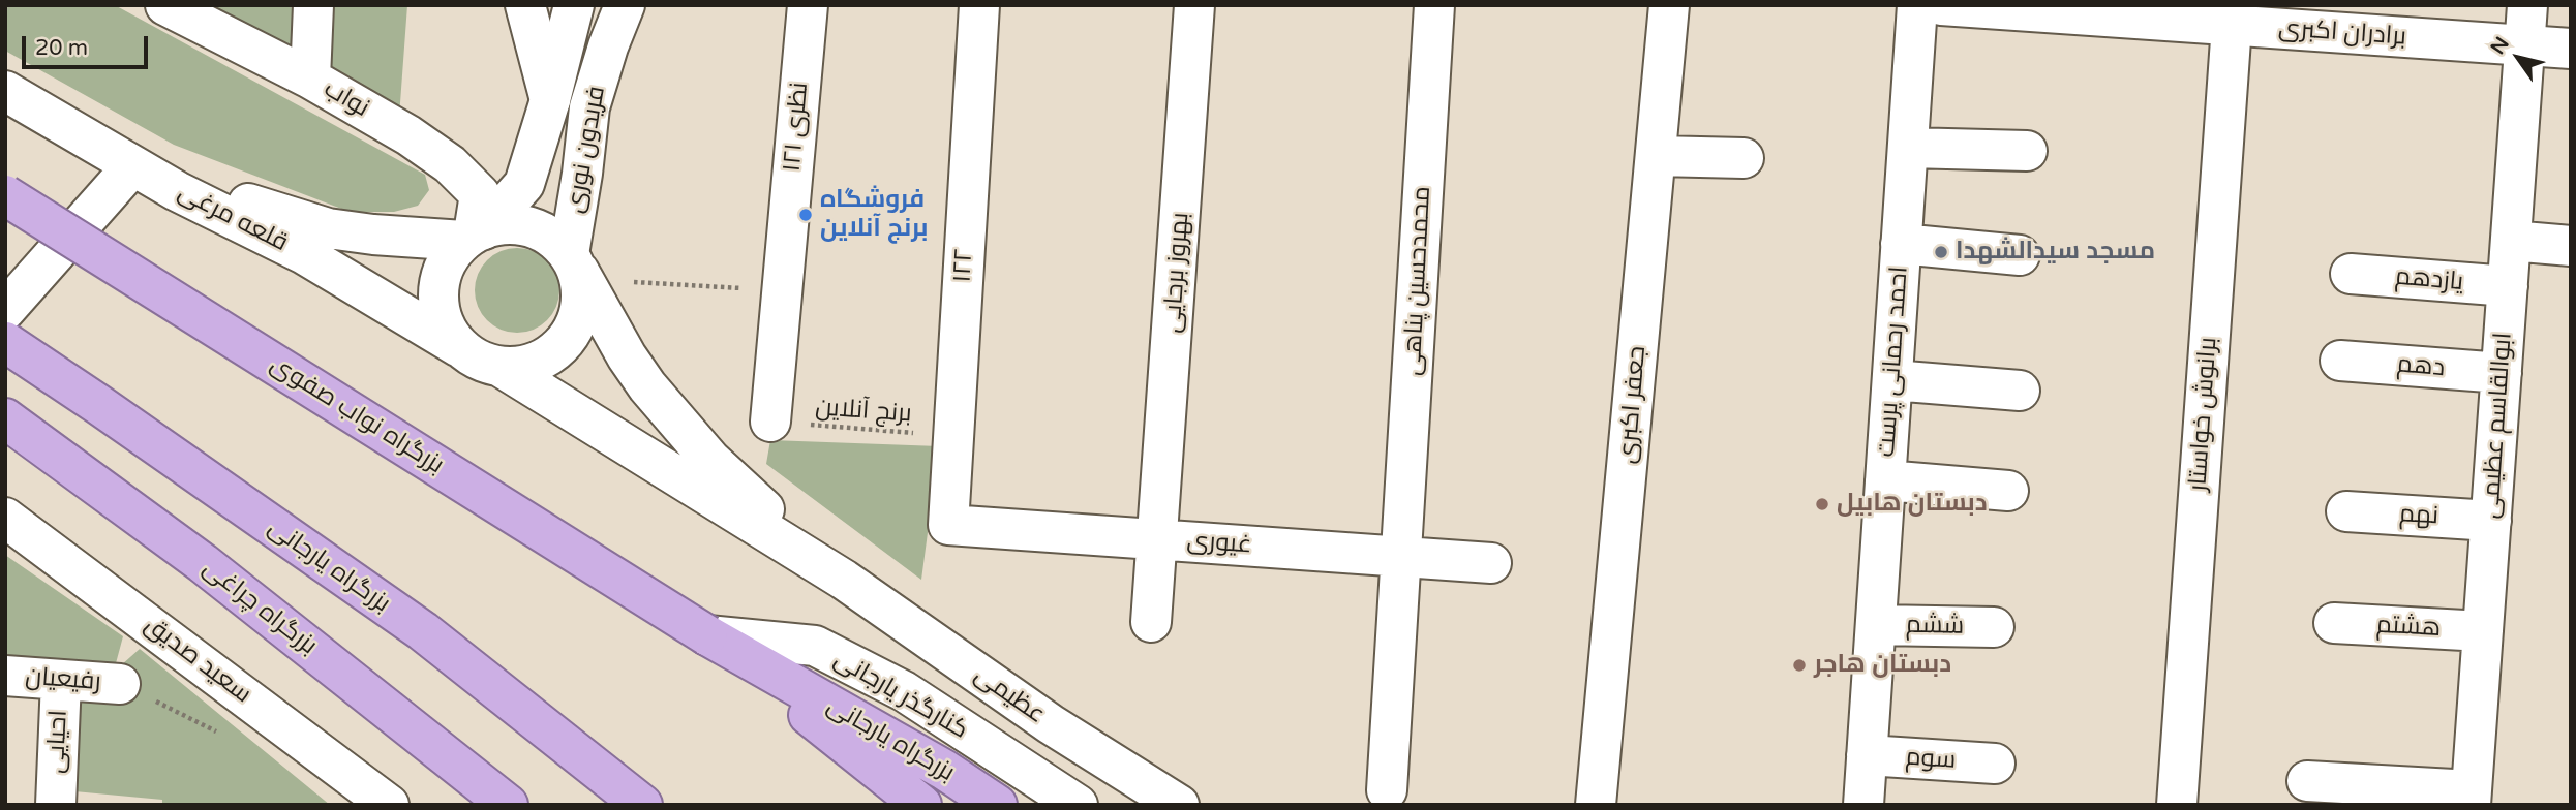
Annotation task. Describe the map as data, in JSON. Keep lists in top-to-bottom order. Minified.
{"streets":{"highway":["بزرگراه نواب صفوی","بزرگراه یارجانی","بزرگراه چراغی"],"street":["برادران اکبری","نواب","نظری ۱۲۱","فریدون نوری","قلعه مرغی","۱۲۲","بهروز برجایی","یازدهم","محمدحسین پناهی","احمد رحمانی پرست","دهم","جعفر اکبری","برانوش خواستار","ابوالقاسم عظیمی","نهم","غیوری","ششم","هشتم","سعید صدیق","رفیعیان","کنارگذر یارجانی","عظیمی","احیایی","سوم"],"path":["برنج آنلاین"]},"crossings":[["برادران اکبری","برانوش خواستار"],["برادران اکبری","ابوالقاسم عظیمی"],["نواب","فریدون نوری"],["نواب","قلعه مرغی"],["نظری ۱۲۱","برنج آنلاین"],["فریدون نوری","قلعه مرغی"],["۱۲۲","برنج آنلاین"],["۱۲۲","غیوری"],["بهروز برجایی","غیوری"],["یازدهم","ابوالقاسم عظیمی"],["محمدحسین پناهی","غیوری"],["احمد رحمانی پرست","ششم"],["احمد رحمانی پرست","سوم"],["دهم","ابوالقاسم عظیمی"],["بزرگراه نواب صفوی","بزرگراه یارجانی"],["بزرگراه نواب صفوی","کنارگذر یارجانی"],["ابوالقاسم عظیمی","نهم"],["ابوالقاسم عظیمی","هشتم"],["بزرگراه یارجانی","کنارگذر یارجانی"],["رفیعیان","احیایی"]],"places":["فروشگاه برنج آنلاین","مسجد سیدالشهدا","دبستان هابیل","دبستان هاجر"],"scale_bar":"20 m","north":"top left"}
